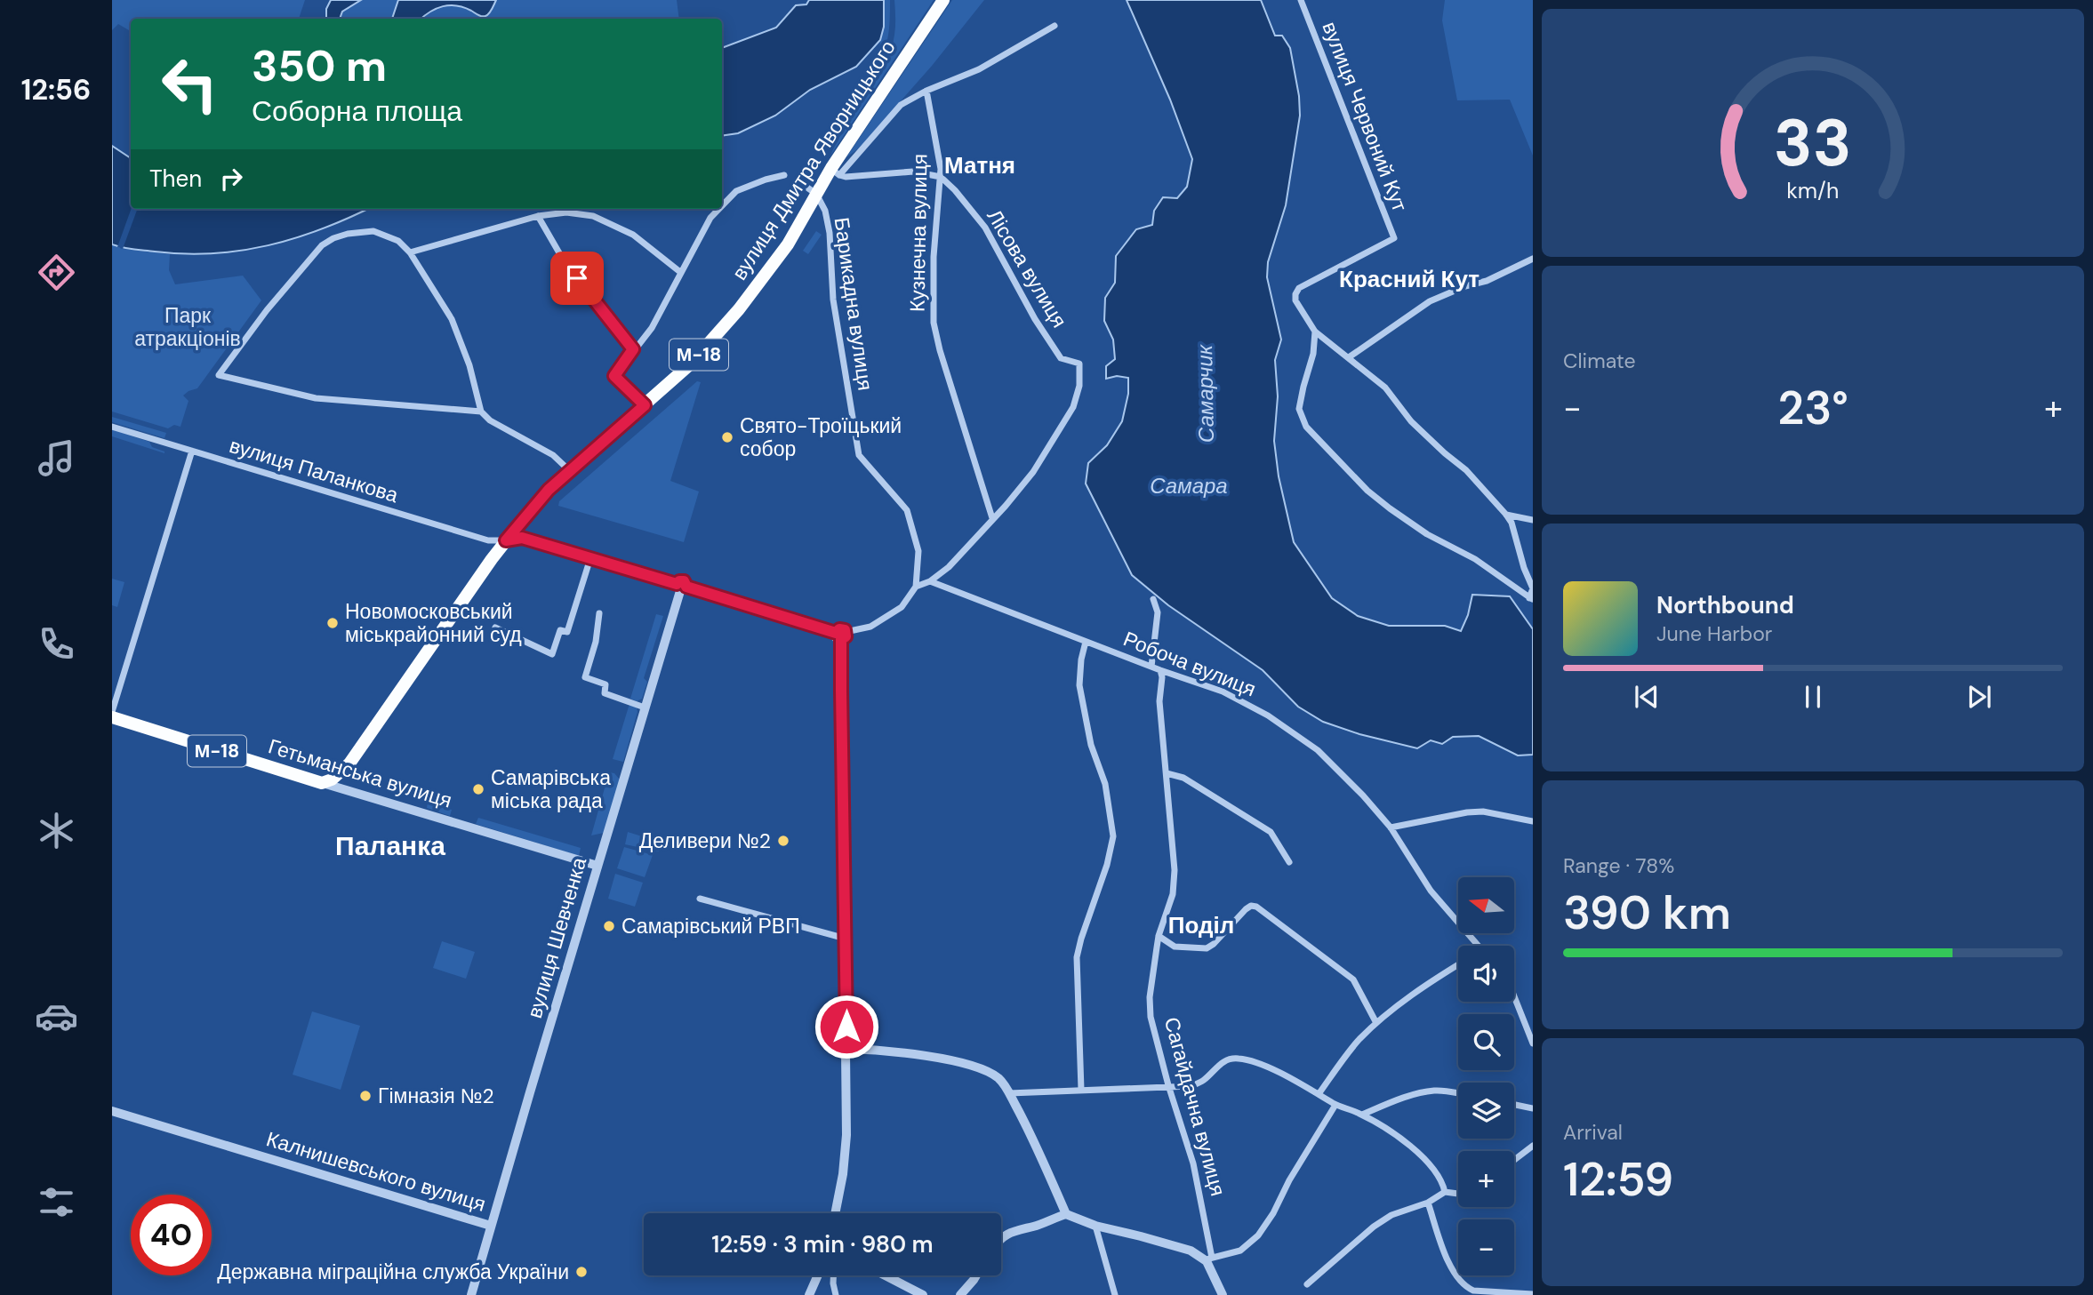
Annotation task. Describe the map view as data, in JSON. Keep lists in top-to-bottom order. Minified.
{"streets":{"highway":["вулиця Дмитра Яворницького","М-18","Гетьманська вулиця"],"street":["вулиця Червоний Кут","Кузнечна вулиця","Лісова вулиця","Барикадна вулиця","вулиця Паланкова","Робоча вулиця","вулиця Шевченка","Сагайдачна вулиця","Калнишевського вулиця"]},"crossings":[["вулиця Дмитра Яворницького","Барикадна вулиця"],["вулиця Дмитра Яворницького","вулиця Паланкова"],["вулиця Дмитра Яворницького","Гетьманська вулиця"],["Кузнечна вулиця","Лісова вулиця"],["Робоча вулиця","Сагайдачна вулиця"],["Гетьманська вулиця","вулиця Шевченка"],["вулиця Шевченка","Калнишевського вулиця"]],"districts":["Матня","Красний Кут","Паланка","Поділ"],"water":["Самарчик","Самара"],"parks":["Парк атракціонів"],"places":["Свято-Троїцький собор","Новомосковський міськрайонний суд","Самарівська міська рада","Деливери №2","Самарівський РВП","Гімназія №2","Державна міграційна служба України"],"north":"left","page":{"tabs":"12:56","turn":["350 m","Соборна площа"],"then":"Then","tile":["Climate",["Range · 78%","390 km"],["Arrival","12:59"]],"heat":["−","23°","+"],"song":["Northbound","June Harbor"],"map_buttons":["+","−"],"limit":"40","trip":"12:59 · 3 min · 980 m","gauge":["33","km/h"]}}
